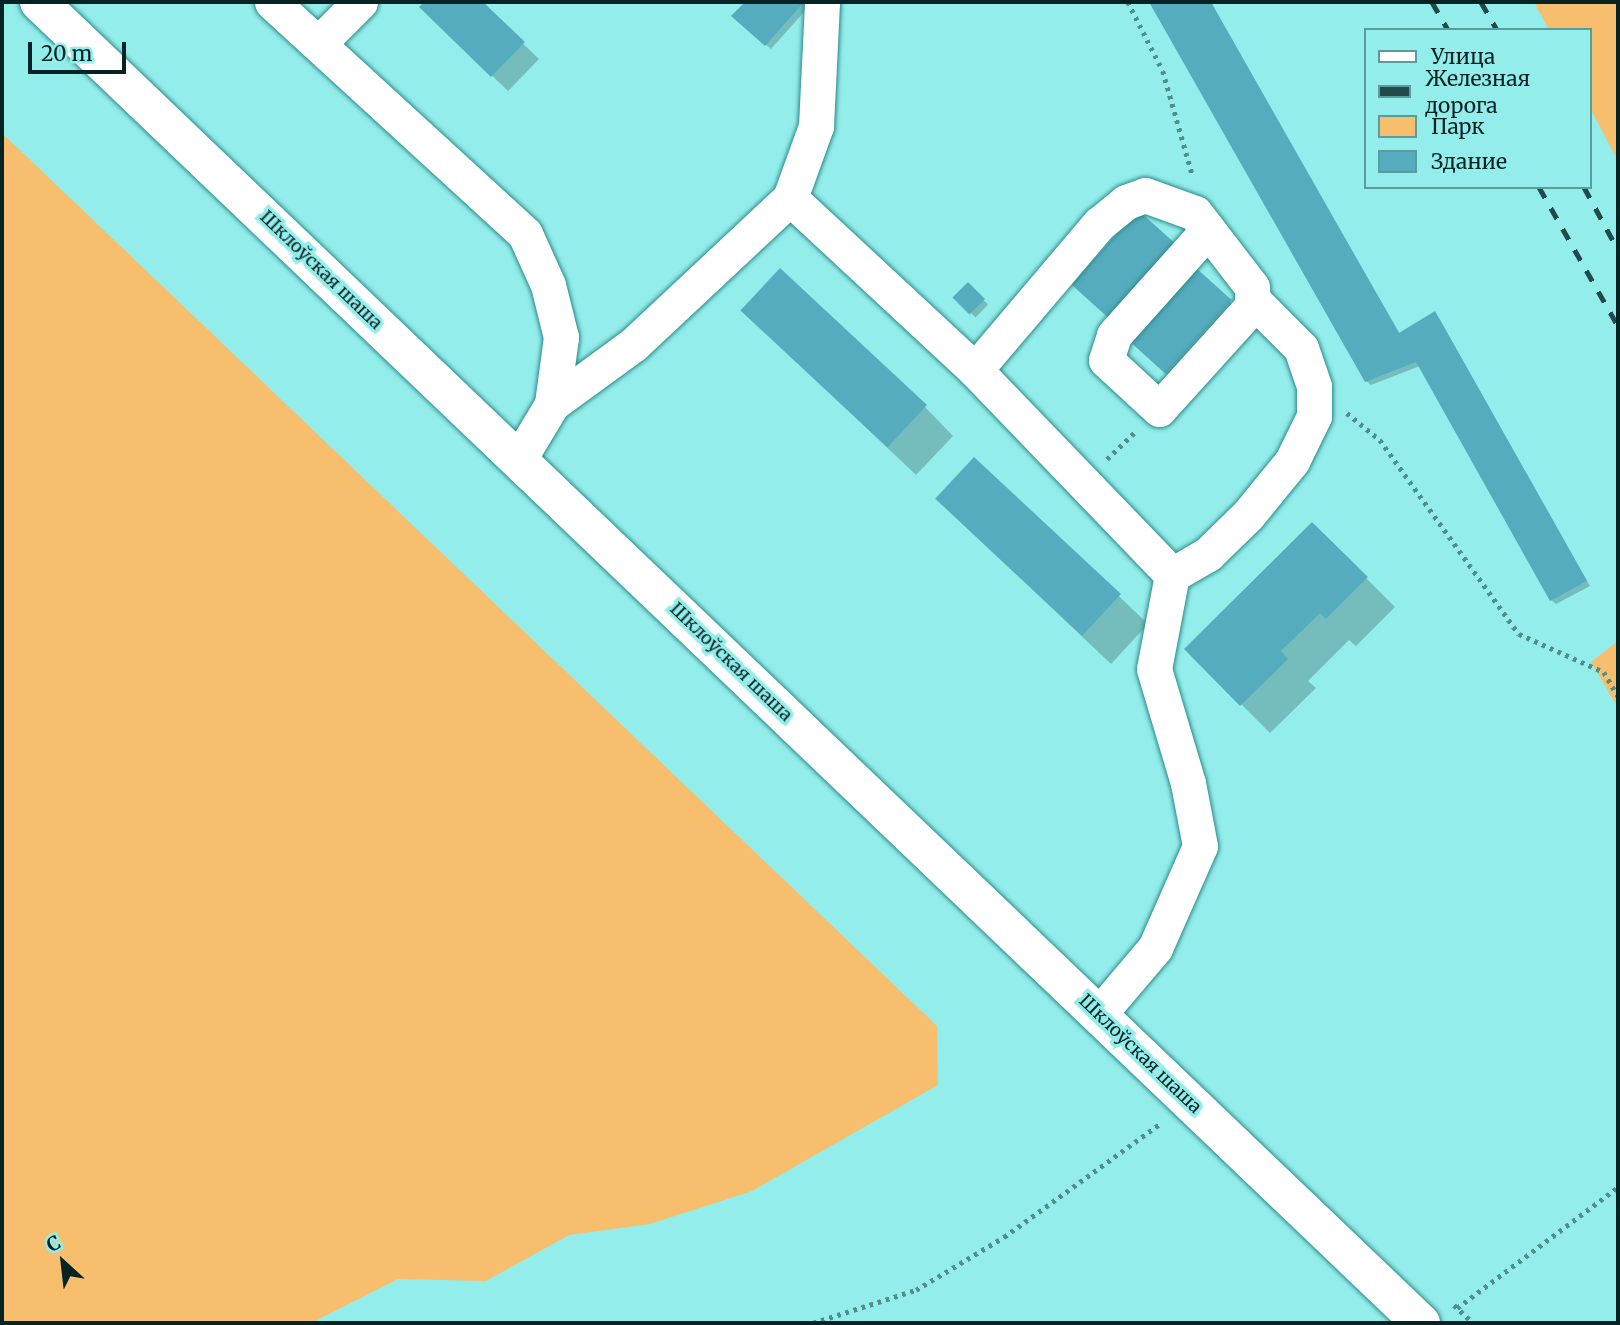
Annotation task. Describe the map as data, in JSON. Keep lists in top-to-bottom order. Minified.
{"streets":{"main road":["Шклоўская шаша"]},"legend":["Улица","Железная дорога","Парк","Здание"],"scale_bar":"20 m","north":"top left"}
